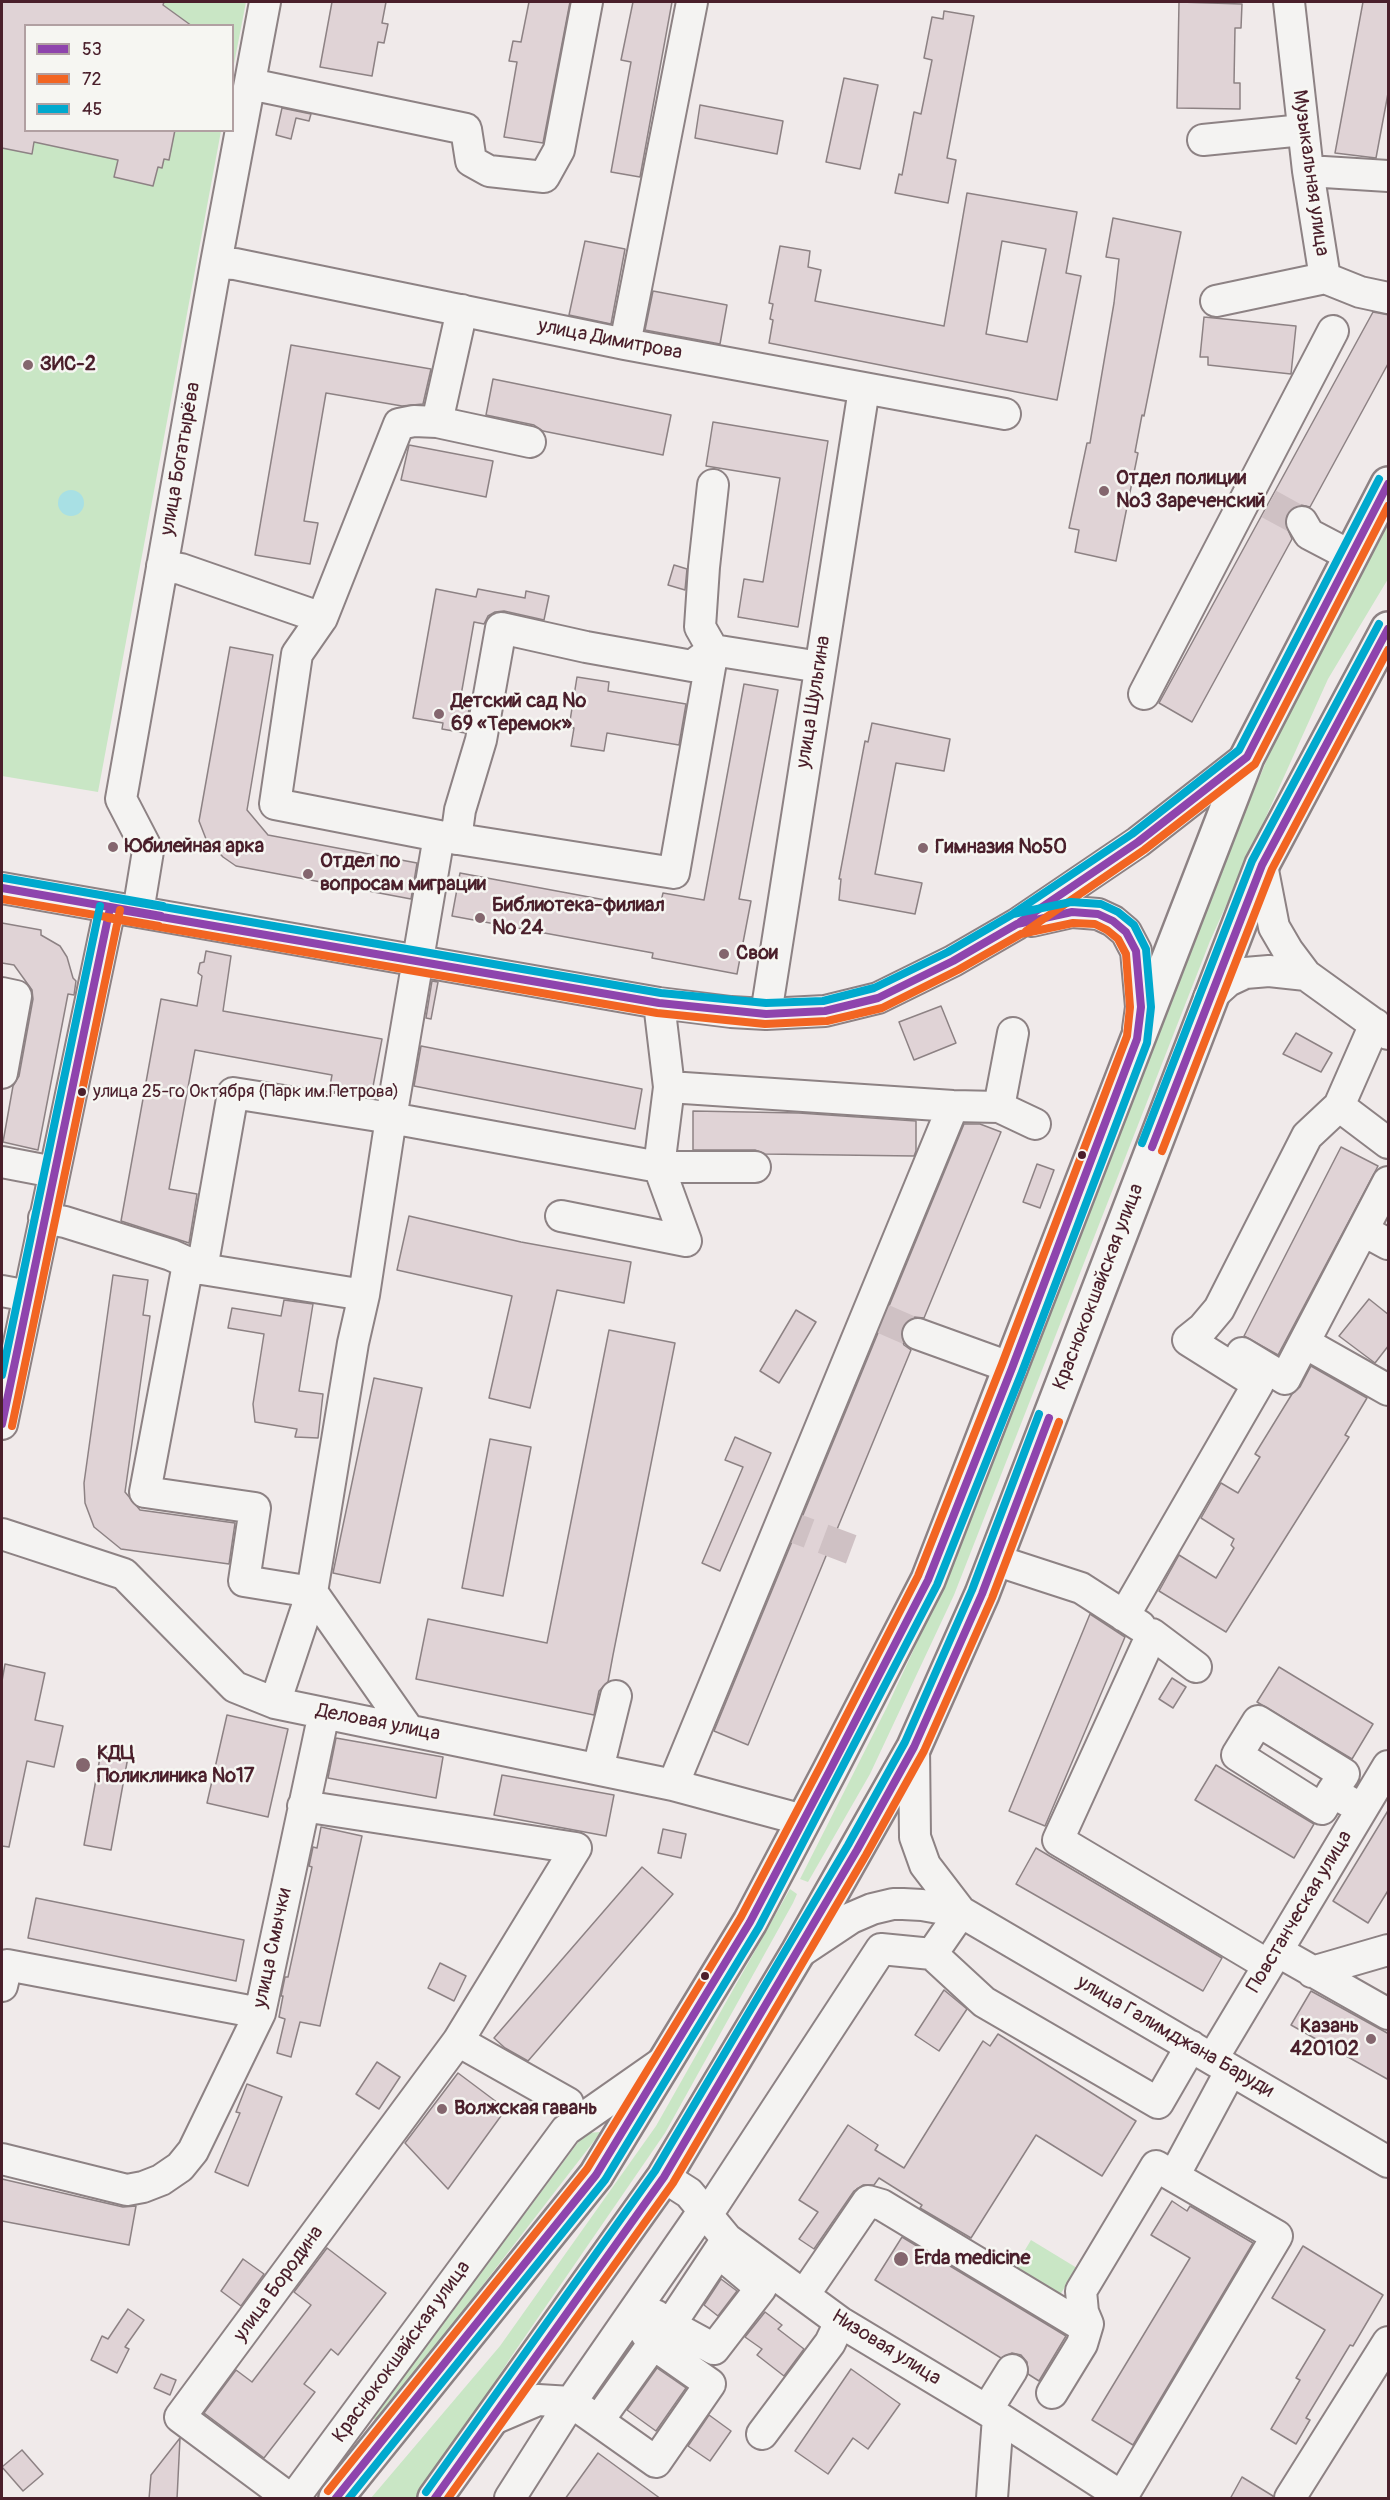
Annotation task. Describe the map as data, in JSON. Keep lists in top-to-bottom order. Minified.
{"streets":{"main road":["Краснококшайская улица"],"street":["Музыкальная улица","улица Димитрова","улица Богатырёва","улица Шульгина","Деловая улица","Повстанческая улица","улица Смычки","улица Галимджана Баруди","улица Бородина","Низовая улица"]},"crossings":[["улица Димитрова","улица Богатырёва"],["улица Димитрова","улица Шульгина"],["Краснококшайская улица","Деловая улица"],["Краснококшайская улица","улица Галимджана Баруди"],["Краснококшайская улица","Низовая улица"],["Деловая улица","улица Смычки"],["Повстанческая улица","улица Галимджана Баруди"]],"places":["ЗИС-2","Отдел полиции №3 Зареченский","Детский сад № 69 «Теремок»","Юбилейная арка","Гимназия №50","Отдел по вопросам миграции","Библиотека-филиал № 24","Свои","улица 25-го Октября (Парк им.Петрова)","КДЦ Поликлиника №17","Казань 420102","Волжская гавань","Erda medicine"],"lines":["transit line 45","transit line 53","transit line 72"],"legend":["53","72","45"]}
